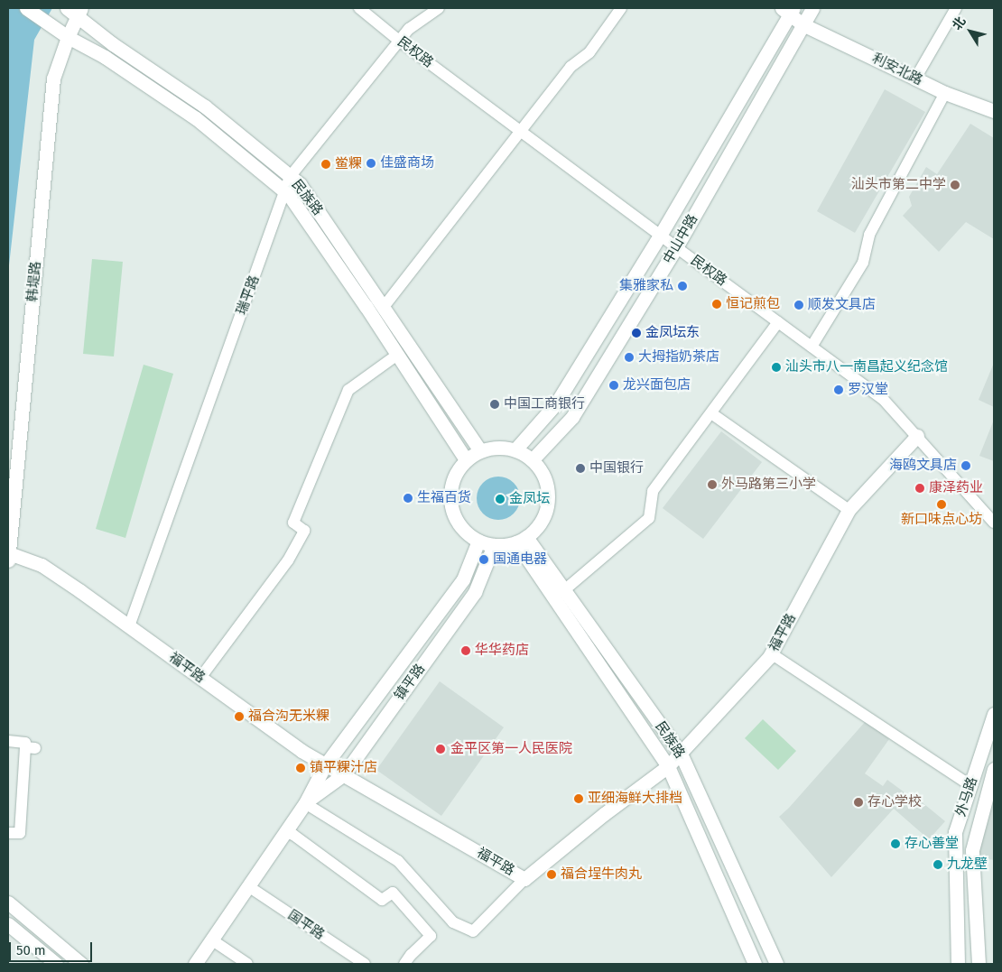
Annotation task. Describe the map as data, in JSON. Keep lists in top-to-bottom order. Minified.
{"streets":{"street":["民权路","利安北路","民族路","中山中路","韩堤路","瑞平路","福平路","镇平路","外马路","国平路"]},"crossings":[["民权路","中山中路"],["民权路","瑞平路"],["民权路","福平路"],["利安北路","中山中路"],["民族路","中山中路"],["民族路","韩堤路"],["民族路","瑞平路"],["民族路","福平路"],["民族路","镇平路"],["中山中路","镇平路"],["韩堤路","福平路"],["瑞平路","福平路"],["福平路","镇平路"],["镇平路","国平路"]],"places":["佳盛商场","鲎粿","汕头市第二中学","集雅家私","恒记煎包","顺发文具店","金凤坛东","大拇指奶茶店","汕头市八一南昌起义纪念馆","龙兴面包店","罗汉堂","中国工商银行","海鸥文具店","中国银行","外马路第三小学","康泽药业","生福百货","金凤坛","新口味点心坊","国通电器","华华药店","福合沟无米粿","金平区第一人民医院","镇平粿汁店","亚细海鲜大排档","存心学校","存心善堂","九龙壁","福合埕牛肉丸"],"scale_bar":"50 m","north":"top left"}
